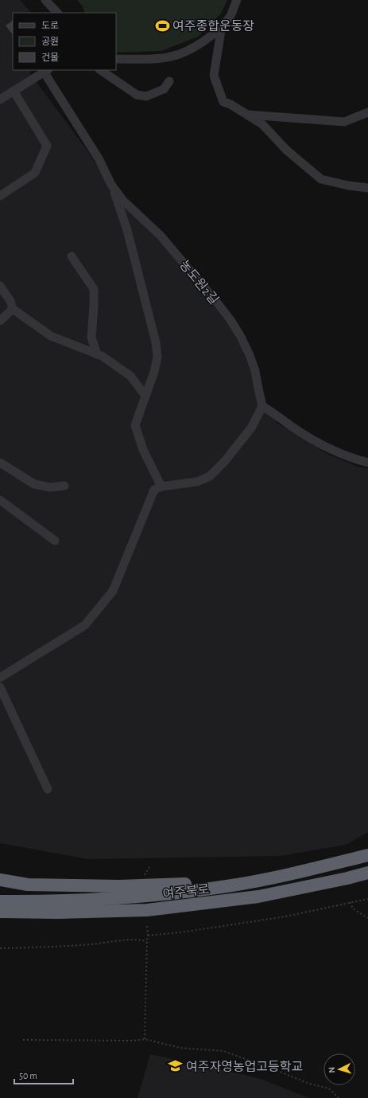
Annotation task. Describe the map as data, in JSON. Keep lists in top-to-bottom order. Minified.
{"streets":{"highway":["여주북로"],"street":["농도원2길"]},"places":{"sports":["여주종합운동장"],"school or university":["여주자영농업고등학교"]},"legend":["도로","공원","건물"],"scale_bar":"50 m","north":"left"}
